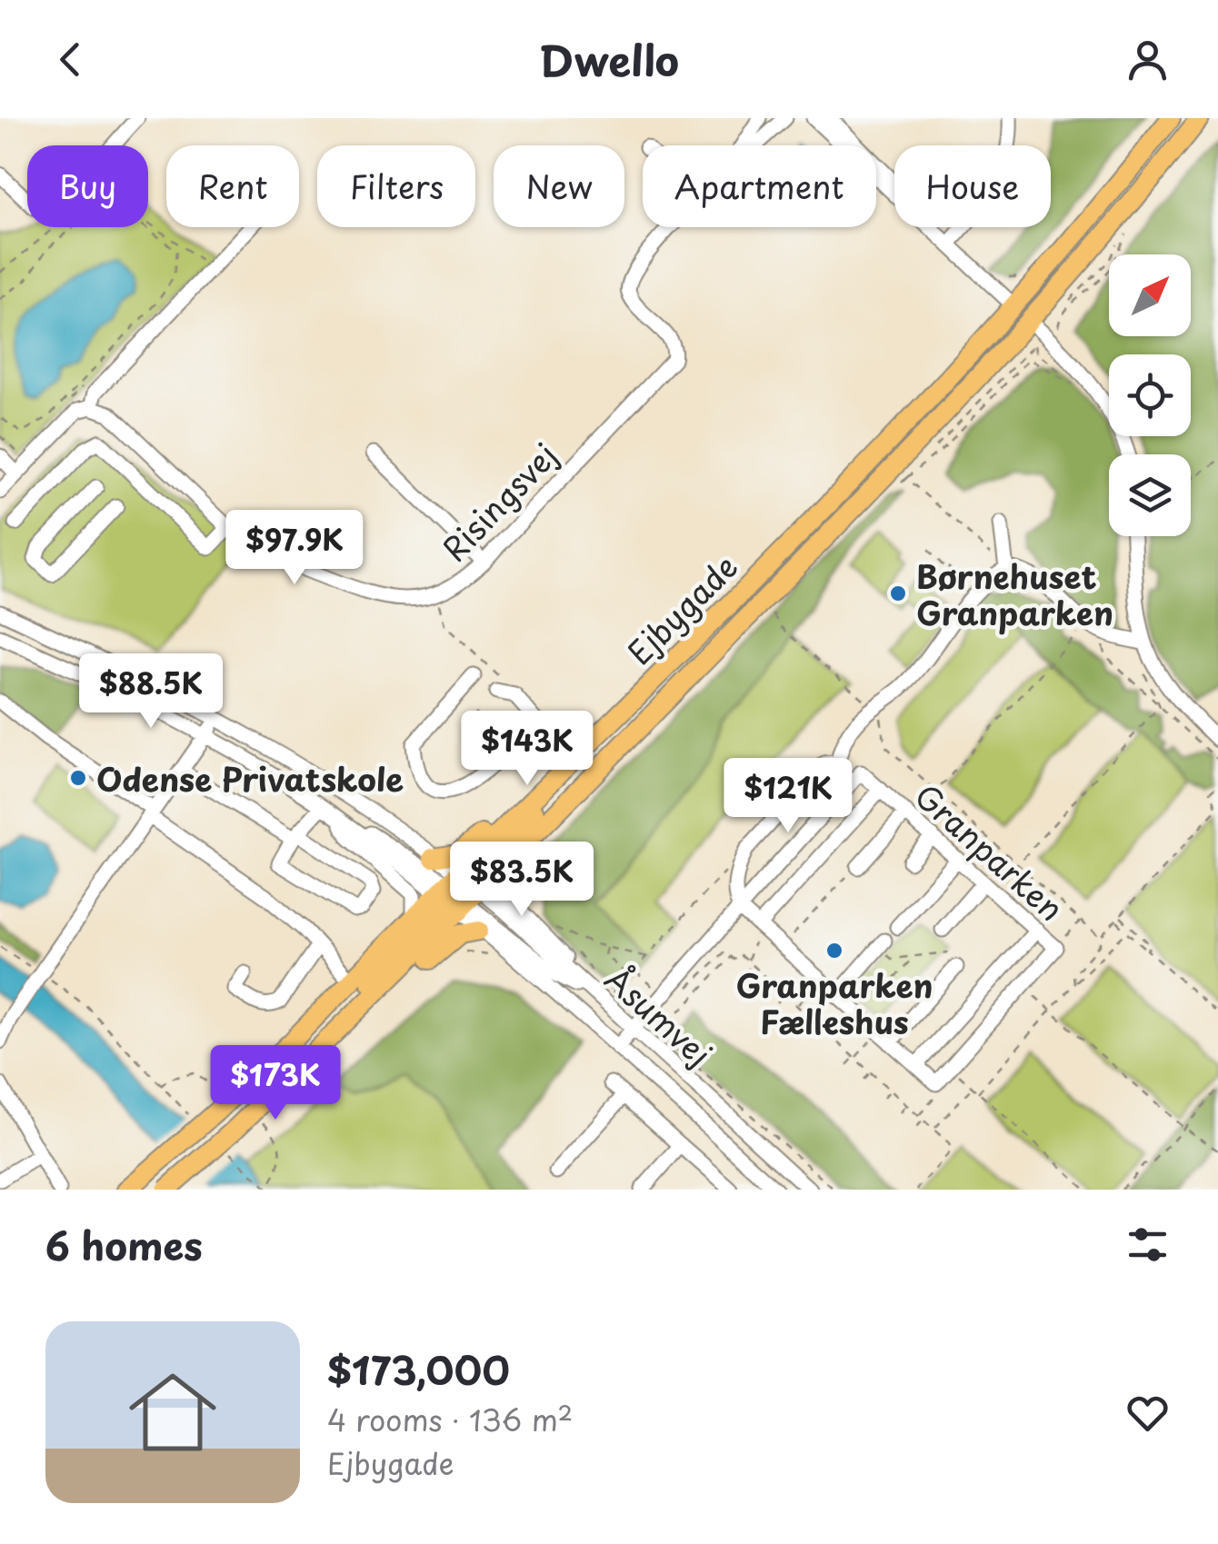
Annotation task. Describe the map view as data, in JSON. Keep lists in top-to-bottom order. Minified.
{"streets":{"main road":["Ejbygade"],"street":["Risingsvej","Granparken","Åsumvej"]},"crossings":[["Ejbygade","Åsumvej"]],"places":["Børnehuset Granparken","Odense Privatskole","Granparken Fælleshus"],"north":"top right","page":{"header":"Dwello","chip":["Buy","Rent","Filters","New","Apartment","House"],"price":["$97.9K","$88.5K","$143K","$121K","$83.5K","$173K"],"heading":"6 homes","list":[{"name":"$173,000","note":"4 rooms · 136 m² · Ejbygade"}]}}
